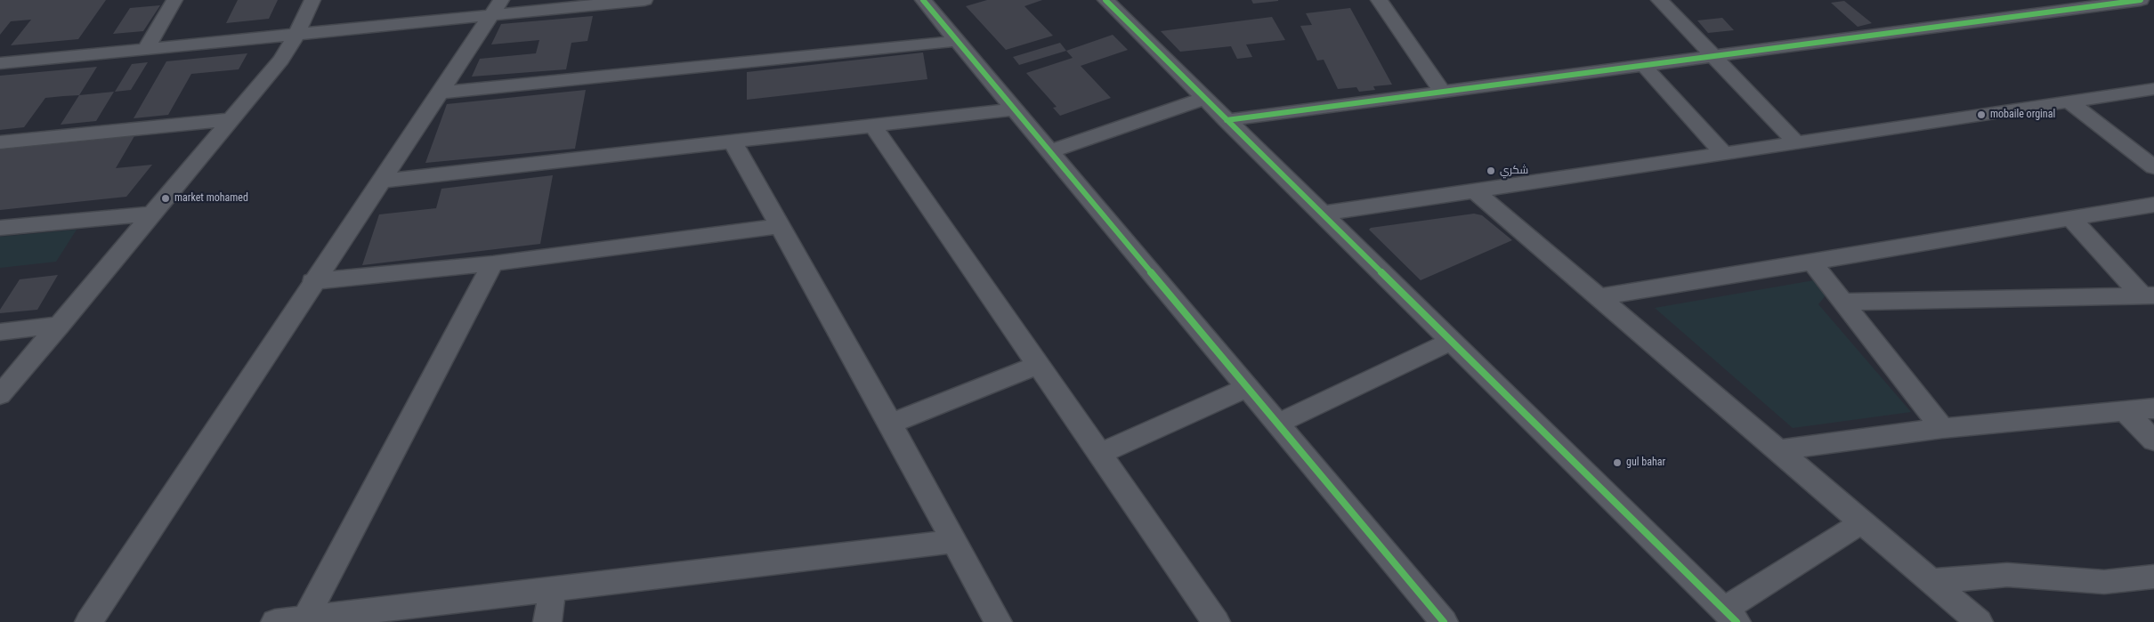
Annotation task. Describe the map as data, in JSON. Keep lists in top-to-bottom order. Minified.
{"places":["mobaile orginal","شكري","market mohamed","gul bahar"]}
